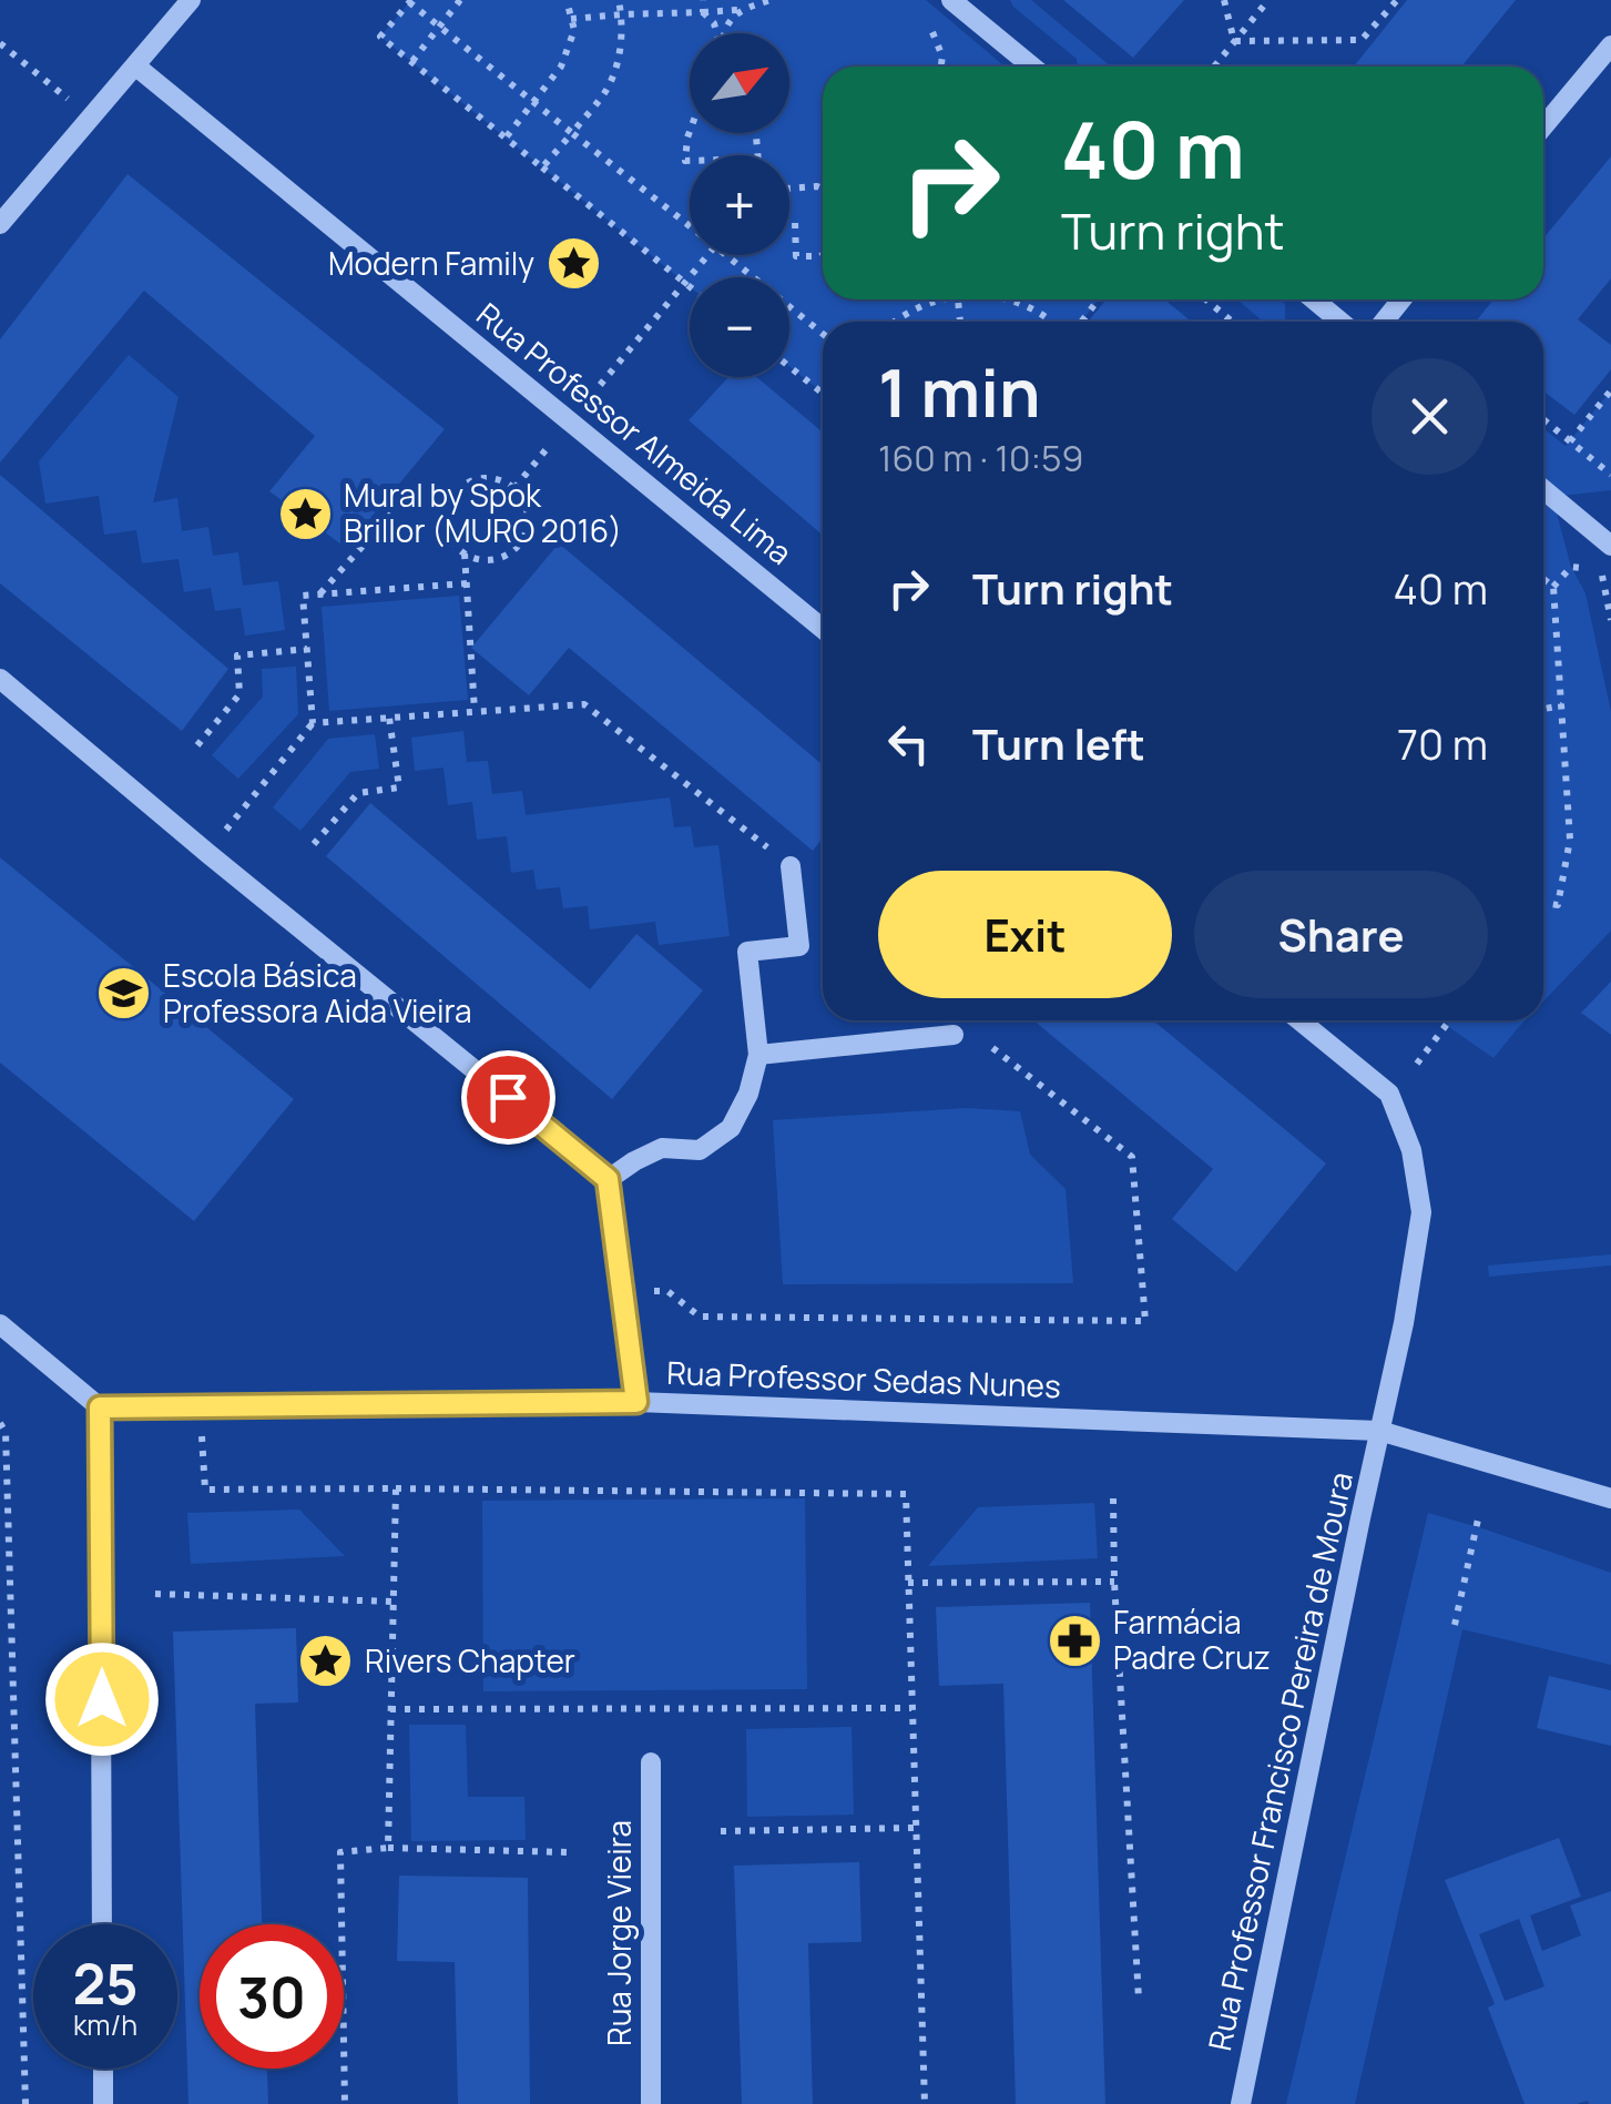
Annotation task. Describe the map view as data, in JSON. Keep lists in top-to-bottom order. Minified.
{"streets":{"street":["Rua Professor Almeida Lima","Rua Professor Sedas Nunes","Rua Professor Francisco Pereira de Moura","Rua Jorge Vieira"]},"crossings":[["Rua Professor Sedas Nunes","Rua Professor Francisco Pereira de Moura"]],"places":{"place":["Modern Family","Mural by Spok Brillor (MURO 2016)","Rivers Chapter"],"school or university":["Escola Básica Professora Aida Vieira"],"pharmacy":["Farmácia Padre Cruz"]},"north":"top right","page":{"map_buttons":["+","−"],"turn":["40 m","Turn right"],"heading":["1 min","160 m · 10:59"],"list":[{"name":"Turn right","value":"40 m"},{"name":"Turn left","value":"70 m"}],"buttons":["Exit","Share"],"speed":"25 km/h","limit":"30"}}
